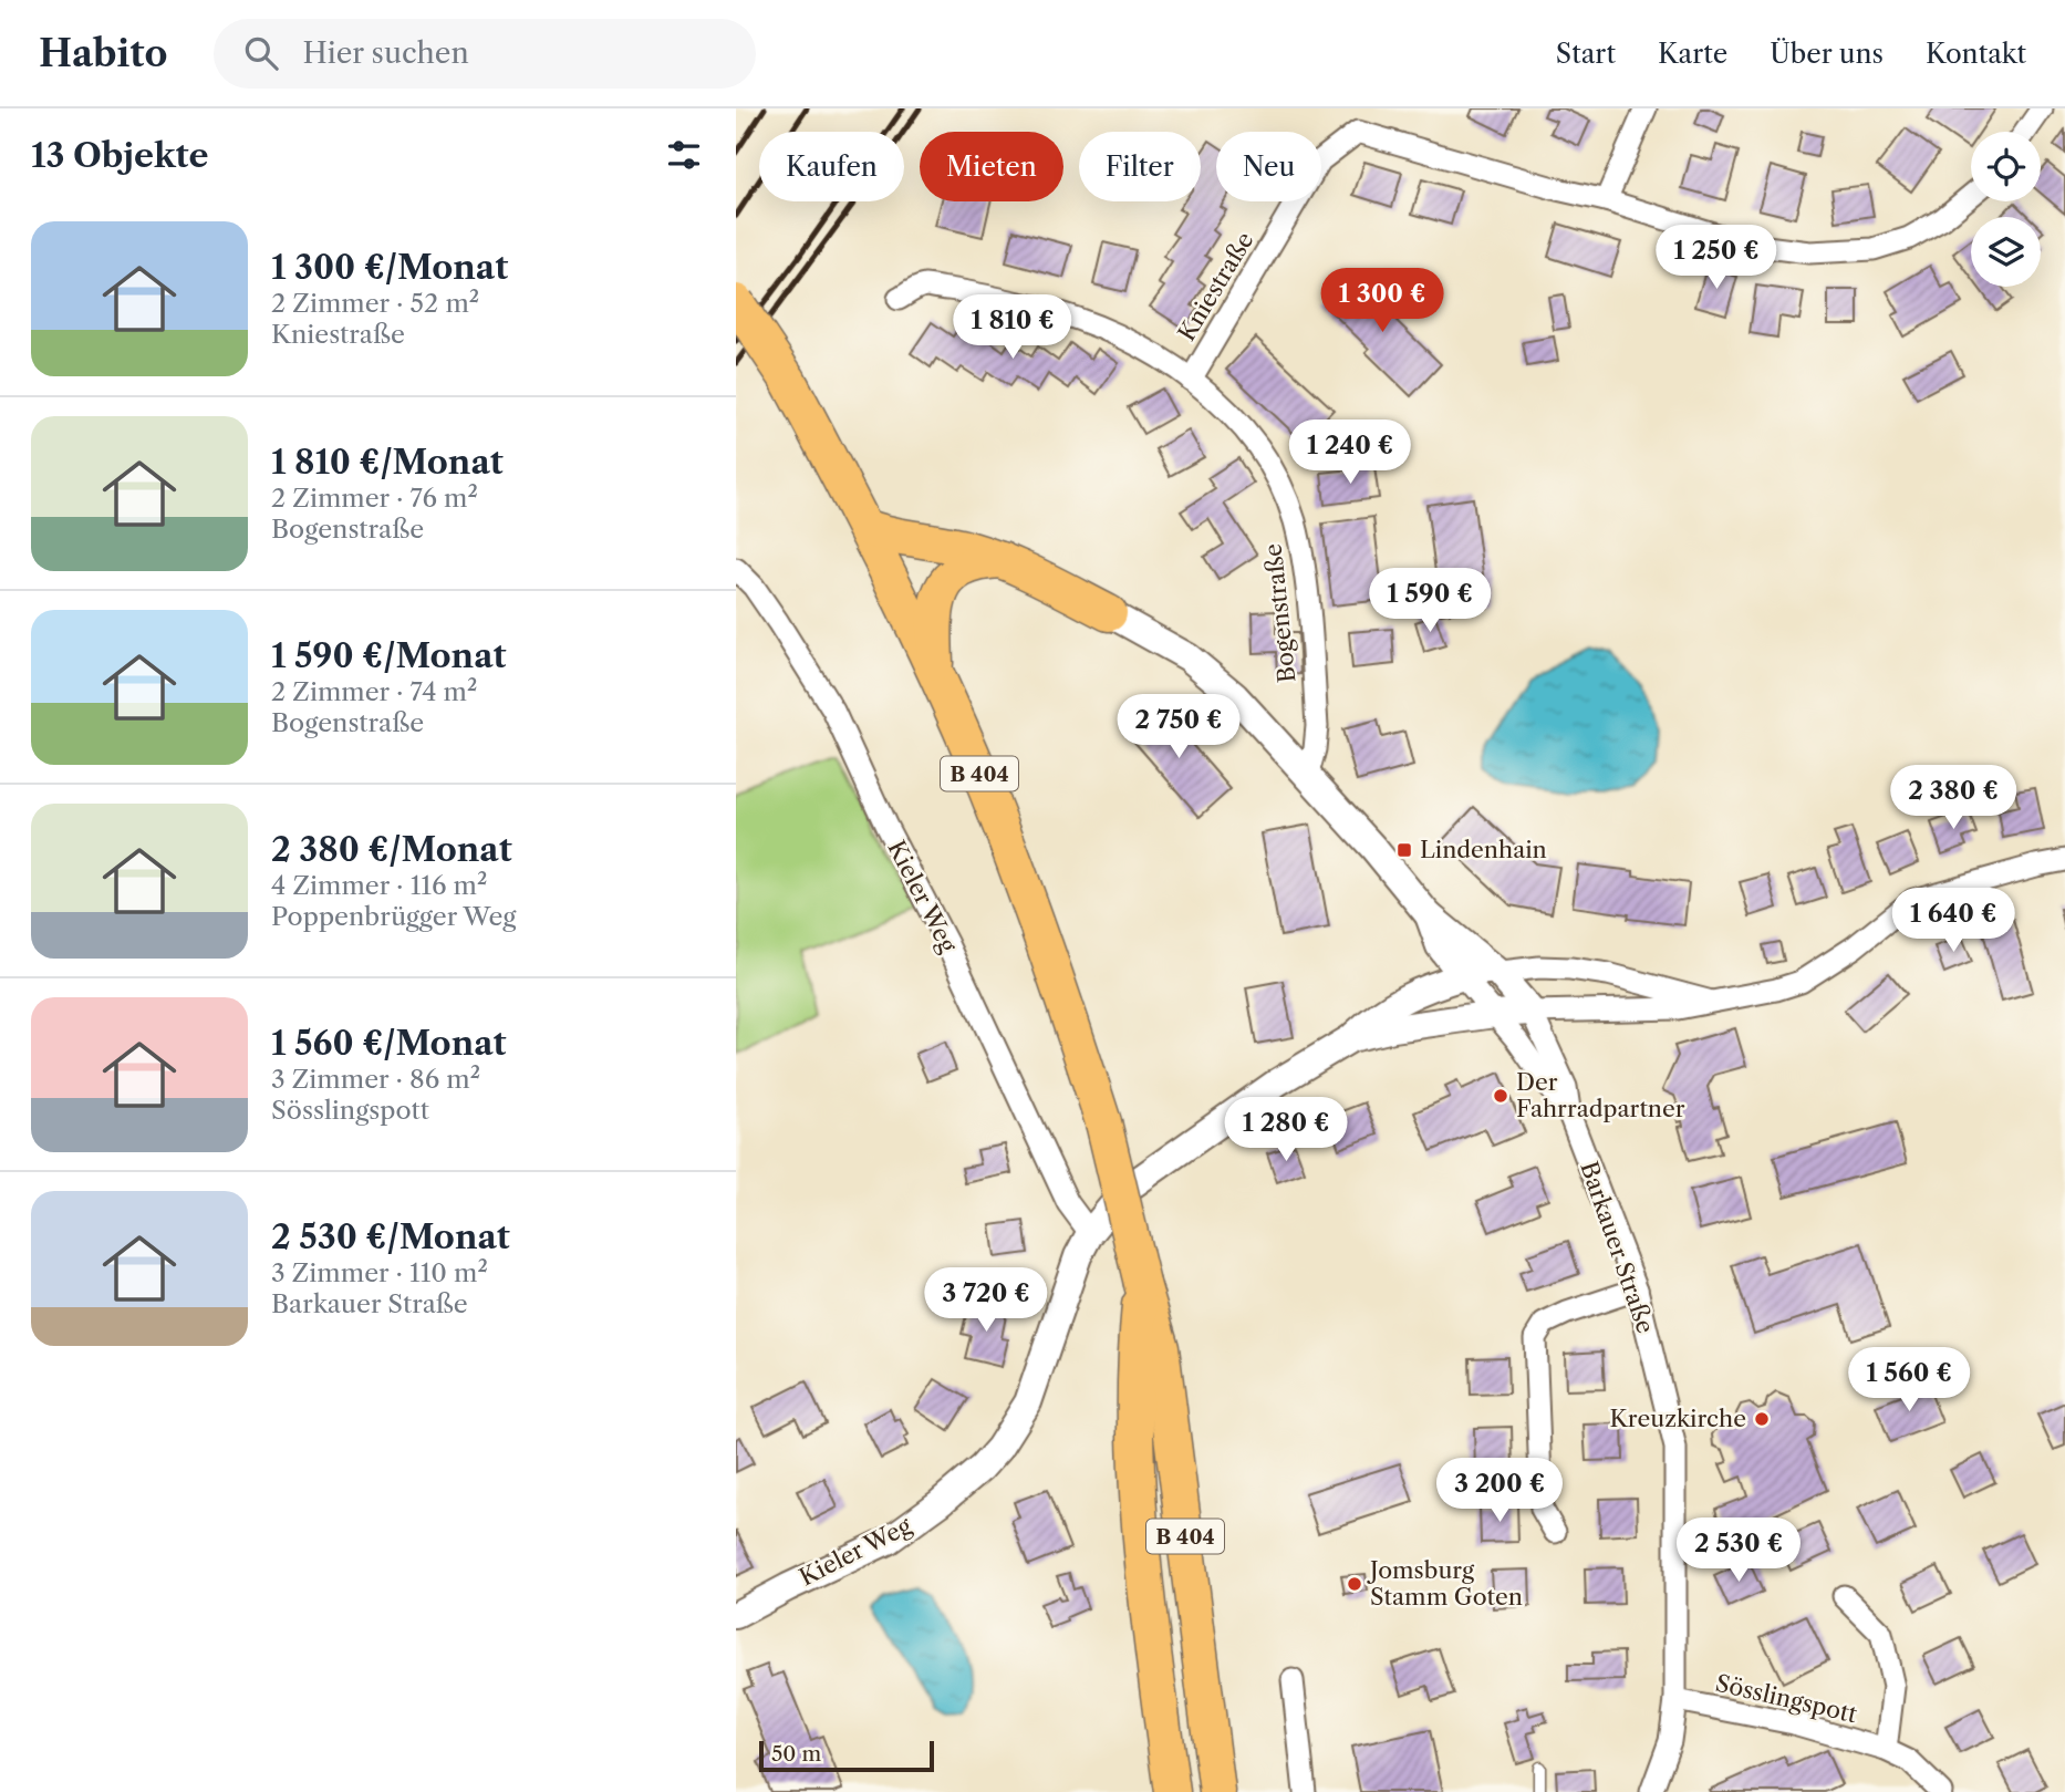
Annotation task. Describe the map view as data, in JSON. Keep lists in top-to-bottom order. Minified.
{"streets":{"main road":["B 404"],"street":["Kniestraße","Bogenstraße","Kieler Weg","Barkauer Straße","Sösslingspott"]},"crossings":[["Kniestraße","Bogenstraße"],["Bogenstraße","Barkauer Straße"],["Kieler Weg","Barkauer Straße"],["Barkauer Straße","Sösslingspott"]],"places":{"transit":["Lindenhain"],"other":["Der Fahrradpartner","Kreuzkirche","Jomsburg Stamm Goten"]},"scale_bar":"50 m","page":{"header":"Habito","search":"Hier suchen","nav":["Start","Karte","Über uns","Kontakt"],"heading":"13 Objekte","chip":["Kaufen","Mieten","Filter","Neu"],"list":[{"name":"1 300 €/Monat","note":"2 Zimmer · 52 m² · Kniestraße"},{"name":"1 810 €/Monat","note":"2 Zimmer · 76 m² · Bogenstraße"},{"name":"1 590 €/Monat","note":"2 Zimmer · 74 m² · Bogenstraße"},{"name":"2 380 €/Monat","note":"4 Zimmer · 116 m² · Poppenbrügger Weg"},{"name":"1 560 €/Monat","note":"3 Zimmer · 86 m² · Sösslingspott"},{"name":"2 530 €/Monat","note":"3 Zimmer · 110 m² · Barkauer Straße"}],"price":["1 250 €","1 300 €","1 810 €","1 240 €","1 590 €","2 750 €","2 380 €","1 640 €","1 280 €","3 720 €","1 560 €","3 200 €","2 530 €"],"scale":"50 m"}}
